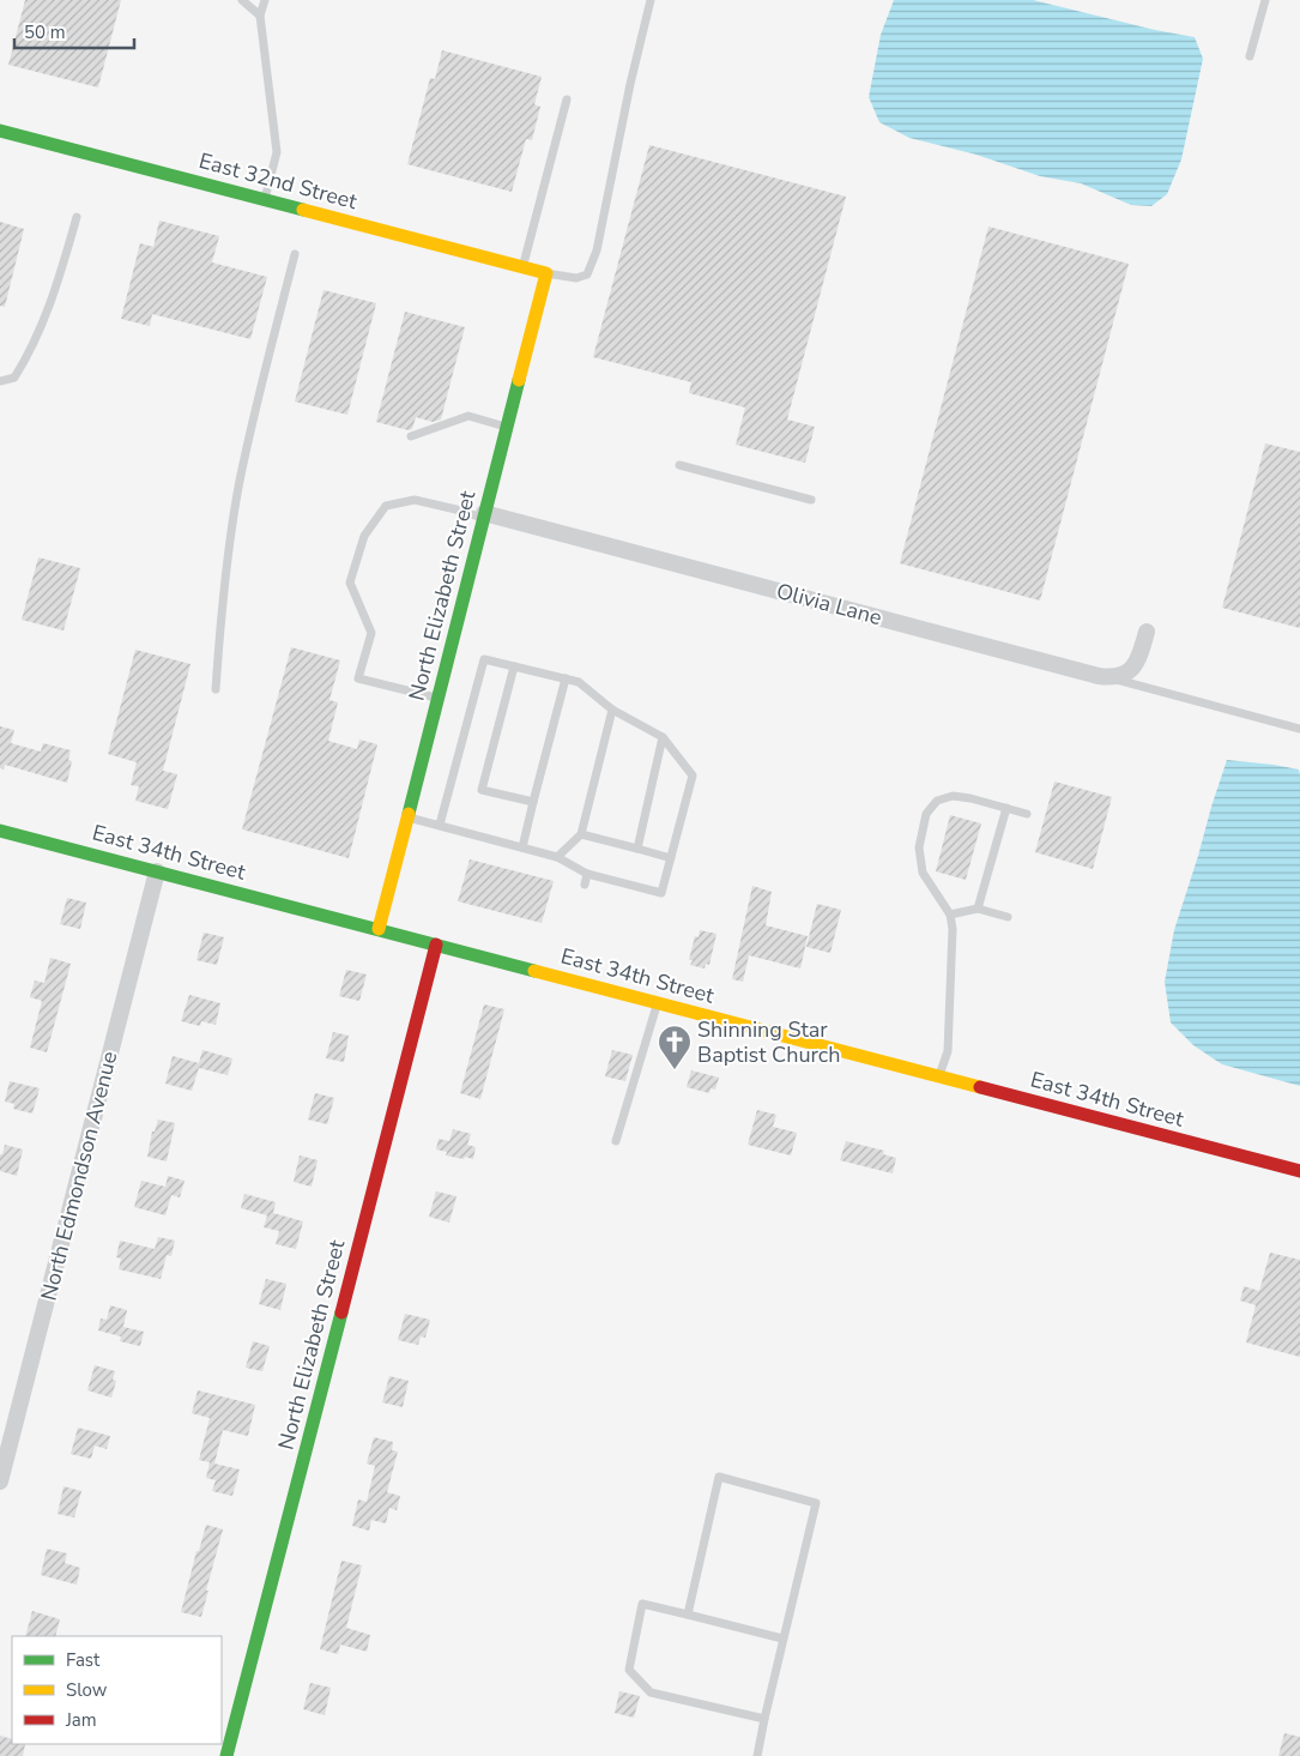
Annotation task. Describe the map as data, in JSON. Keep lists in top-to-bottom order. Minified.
{"streets":{"street":["East 32nd Street","North Elizabeth Street","Olivia Lane","East 34th Street","North Edmondson Avenue"]},"crossings":[["East 32nd Street","North Elizabeth Street"],["North Elizabeth Street","Olivia Lane"],["North Elizabeth Street","East 34th Street"],["East 34th Street","North Edmondson Avenue"]],"places":{"church":["Shinning Star Baptist Church"]},"legend":["Fast","Slow","Jam"],"scale_bar":"50 m"}
